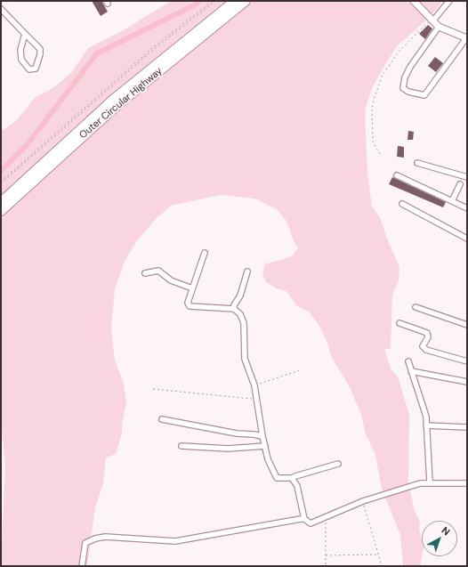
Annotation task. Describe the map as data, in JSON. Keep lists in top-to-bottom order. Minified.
{"streets":{"highway":["Outer Circular Highway"]},"north":"top right"}
